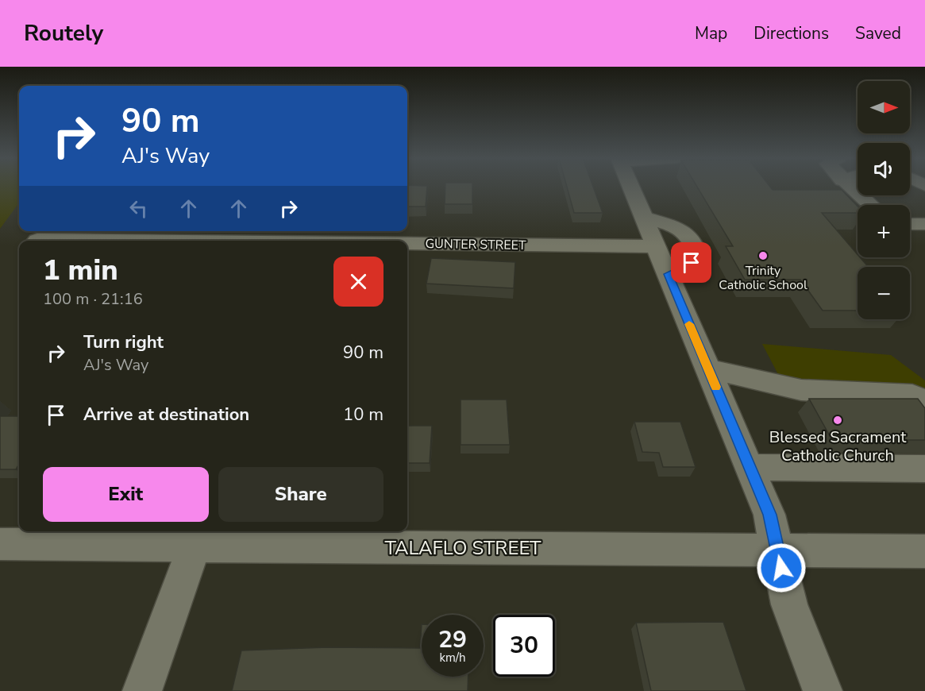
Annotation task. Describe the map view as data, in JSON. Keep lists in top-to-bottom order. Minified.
{"streets":{"street":["GUNTER STREET","TALAFLO STREET"]},"places":["Trinity Catholic School","Blessed Sacrament Catholic Church"],"north":"right","page":{"header":"Routely","nav":["Map","Directions","Saved"],"map_buttons":["+","−"],"turn":["90 m","AJ's Way"],"heading":["1 min","100 m · 21:16"],"list":[{"name":"Turn right","note":"AJ's Way","value":"90 m"},{"name":"Arrive at destination","value":"10 m"}],"buttons":["Exit","Share"],"speed":"29 km/h","limit":"30"}}
